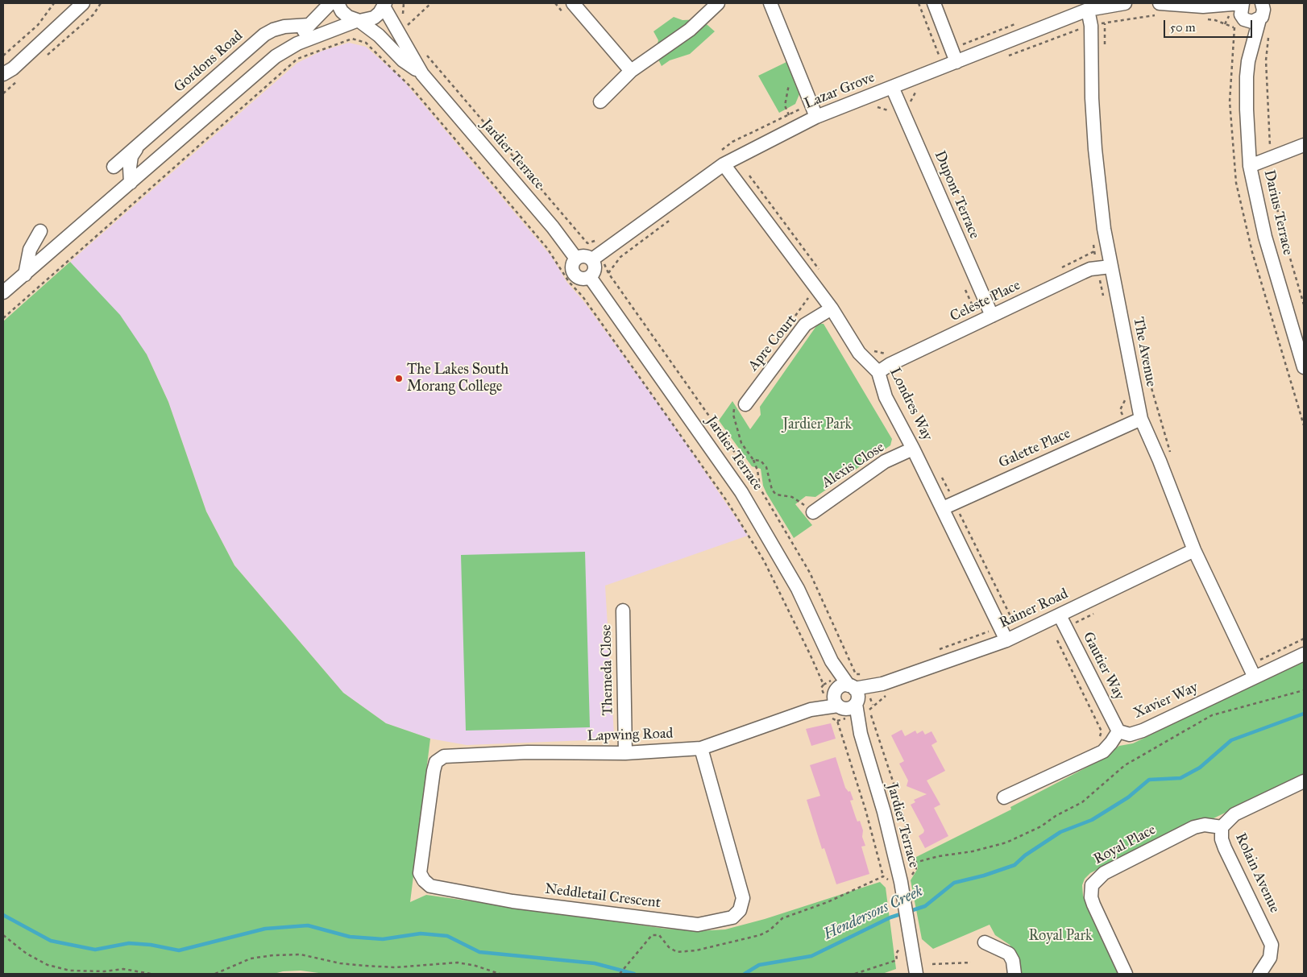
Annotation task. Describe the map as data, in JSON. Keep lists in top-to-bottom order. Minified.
{"streets":{"street":["Gordons Road","Lazar Grove","Jardier Terrace","Dupont Terrace","Darius Terrace","Celeste Place","Apre Court","The Avenue","Londres Way","Galette Place","Alexis Close","Rainer Road","Gautier Way","Themeda Close","Xavier Way","Lapwing Road","Royal Place","Rolain Avenue","Neddletail Crescent"]},"crossings":[["Lazar Grove","Jardier Terrace"],["Lazar Grove","Dupont Terrace"],["Lazar Grove","The Avenue"],["Lazar Grove","Londres Way"],["Jardier Terrace","Rainer Road"],["Jardier Terrace","Lapwing Road"],["Dupont Terrace","Celeste Place"],["Celeste Place","The Avenue"],["Celeste Place","Londres Way"],["Apre Court","Londres Way"],["The Avenue","Galette Place"],["The Avenue","Rainer Road"],["The Avenue","Xavier Way"],["Londres Way","Galette Place"],["Londres Way","Alexis Close"],["Londres Way","Rainer Road"],["Rainer Road","Gautier Way"],["Rainer Road","Lapwing Road"],["Gautier Way","Xavier Way"],["Themeda Close","Lapwing Road"],["Lapwing Road","Neddletail Crescent"],["Royal Place","Rolain Avenue"]],"water":["Hendersons Creek"],"parks":["Jardier Park","Royal Park"],"places":["The Lakes South Morang College"],"scale_bar":"50 m"}
